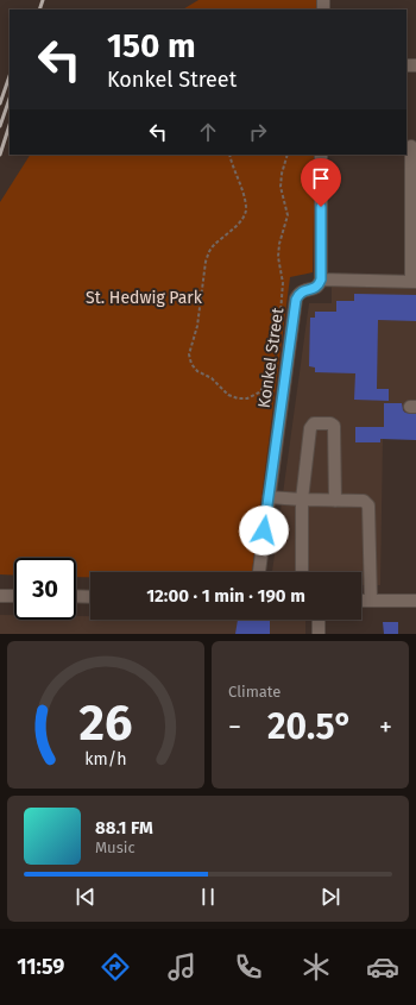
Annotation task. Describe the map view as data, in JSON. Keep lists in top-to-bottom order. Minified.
{"streets":{"street":["Konkel Street"]},"parks":["St. Hedwig Park"],"page":{"turn":["150 m","Konkel Street"],"limit":"30","trip":"12:00 · 1 min · 190 m","tile":"Climate","heat":["−","20.5°","+"],"song":["88.1 FM","Music"],"tabs":"11:59","gauge":["26","km/h"]}}
